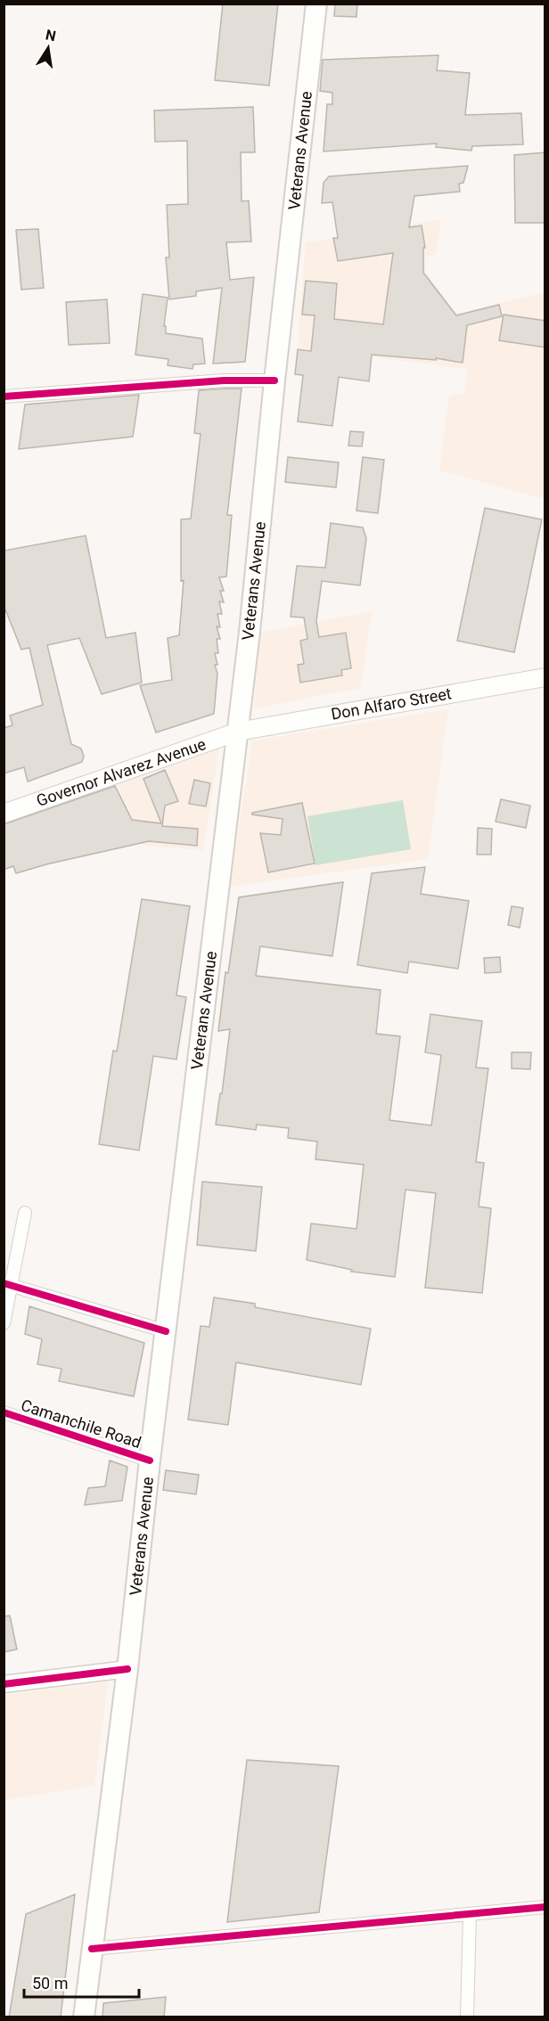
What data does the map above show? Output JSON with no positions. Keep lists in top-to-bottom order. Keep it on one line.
{"streets":{"main road":["Veterans Avenue","Don Alfaro Street","Governor Alvarez Avenue"],"street":["Camanchile Road"]},"crossings":[["Veterans Avenue","Don Alfaro Street"],["Veterans Avenue","Governor Alvarez Avenue"],["Veterans Avenue","Camanchile Road"],["Don Alfaro Street","Governor Alvarez Avenue"]],"scale_bar":"50 m","north":"top"}
